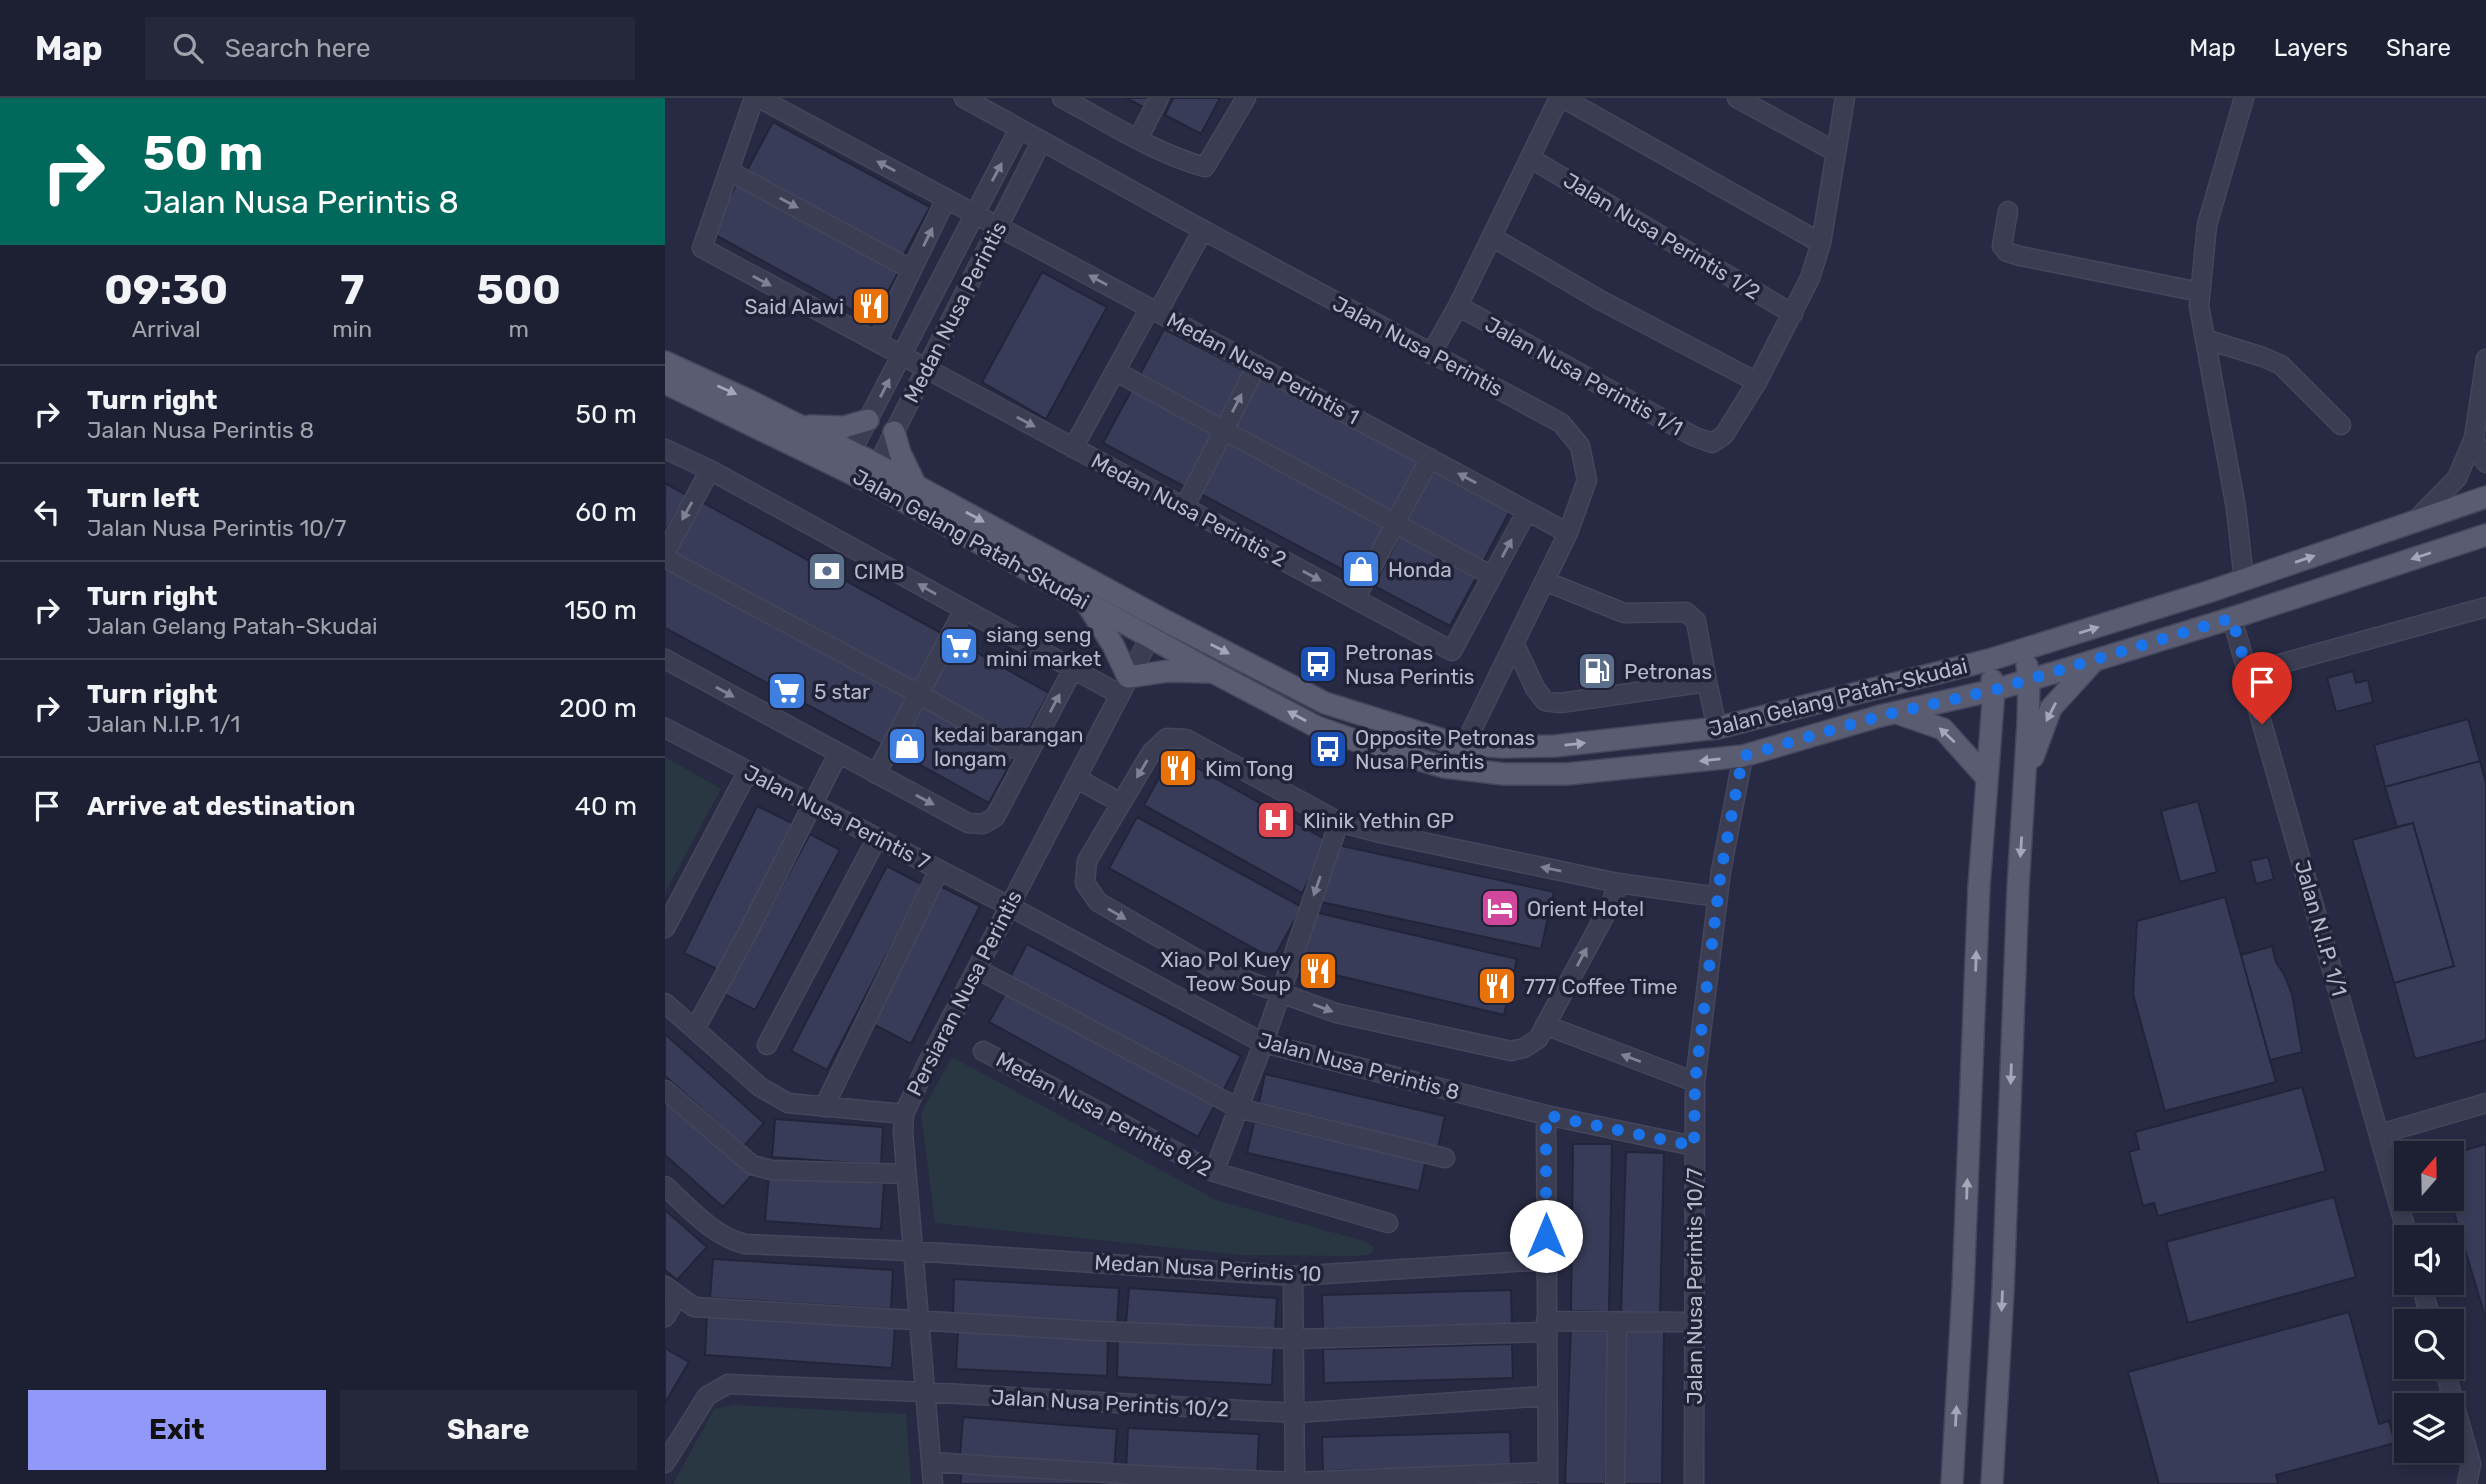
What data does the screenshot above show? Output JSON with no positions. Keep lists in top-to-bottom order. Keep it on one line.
{"streets":{"main road":["Jalan Gelang Patah-Skudai"],"street":["Jalan Nusa Perintis 1/2","Medan Nusa Perintis","Jalan Nusa Perintis","Medan Nusa Perintis 1","Jalan Nusa Perintis 1/1","Medan Nusa Perintis 2","Jalan Nusa Perintis 7","Jalan N.I.P. 1/1","Persiaran Nusa Perintis","Jalan Nusa Perintis 8","Medan Nusa Perintis 8/2","Medan Nusa Perintis 10","Jalan Nusa Perintis 10/7","Jalan Nusa Perintis 10/2"]},"crossings":[["Medan Nusa Perintis","Jalan Nusa Perintis"],["Medan Nusa Perintis","Medan Nusa Perintis 1"],["Medan Nusa Perintis","Medan Nusa Perintis 2"],["Medan Nusa Perintis","Jalan Gelang Patah-Skudai"],["Jalan Nusa Perintis","Medan Nusa Perintis 1"],["Jalan Nusa Perintis","Jalan Gelang Patah-Skudai"],["Jalan Gelang Patah-Skudai","Jalan N.I.P. 1/1"],["Jalan Gelang Patah-Skudai","Persiaran Nusa Perintis"],["Jalan Gelang Patah-Skudai","Jalan Nusa Perintis 10/7"],["Jalan Nusa Perintis 7","Persiaran Nusa Perintis"],["Jalan Nusa Perintis 7","Jalan Nusa Perintis 8"],["Persiaran Nusa Perintis","Jalan Nusa Perintis 8"],["Persiaran Nusa Perintis","Medan Nusa Perintis 10"],["Persiaran Nusa Perintis","Jalan Nusa Perintis 10/2"],["Jalan Nusa Perintis 8","Jalan Nusa Perintis 10/7"]],"places":{"restaurant":["Said Alawi","Kim Tong","Xiao Pol Kuey Teow Soup","777 Coffee Time"],"shop":["Honda","kedai barangan longam"],"bank":["CIMB"],"supermarket":["siang seng mini market","5 star"],"bus stop":["Petronas Nusa Perintis","Opposite Petronas Nusa Perintis"],"fuel station":["Petronas"],"hospital":["Klinik Yethin GP"],"hotel":["Orient Hotel"]},"north":"top","page":{"header":"Map","search":"Search here","nav":["Map","Layers","Share"],"turn":["50 m","Jalan Nusa Perintis 8"],"eta":["09:30","Arrival","7","min","500","m"],"list":[{"name":"Turn right","note":"Jalan Nusa Perintis 8","value":"50 m"},{"name":"Turn left","note":"Jalan Nusa Perintis 10/7","value":"60 m"},{"name":"Turn right","note":"Jalan Gelang Patah-Skudai","value":"150 m"},{"name":"Turn right","note":"Jalan N.I.P. 1/1","value":"200 m"},{"name":"Arrive at destination","value":"40 m"}],"buttons":["Exit","Share"]}}
